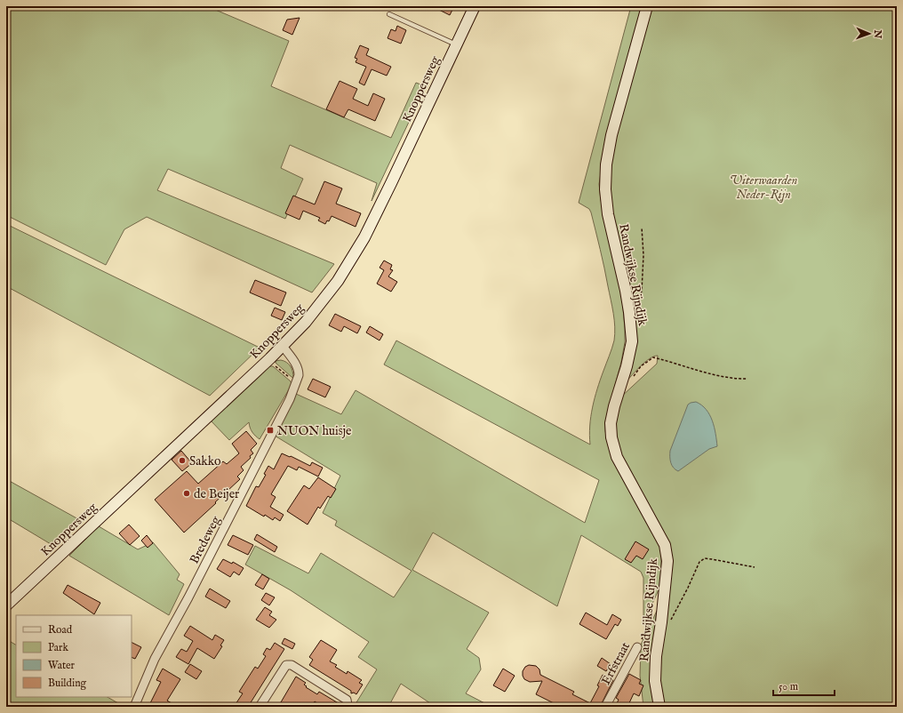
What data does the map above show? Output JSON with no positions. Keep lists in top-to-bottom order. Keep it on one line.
{"streets":{"main road":["Knoppersweg","Randwijkse Rijndijk"],"street":["Bredeweg","Erfstraat"]},"crossings":[["Knoppersweg","Bredeweg"]],"parks":["Uiterwaarden Neder-Rijn"],"places":{"transit":["NUON huisje"],"other":["Sakko","de Beijer"]},"legend":["Road","Park","Water","Building"],"scale_bar":"50 m","north":"right"}
